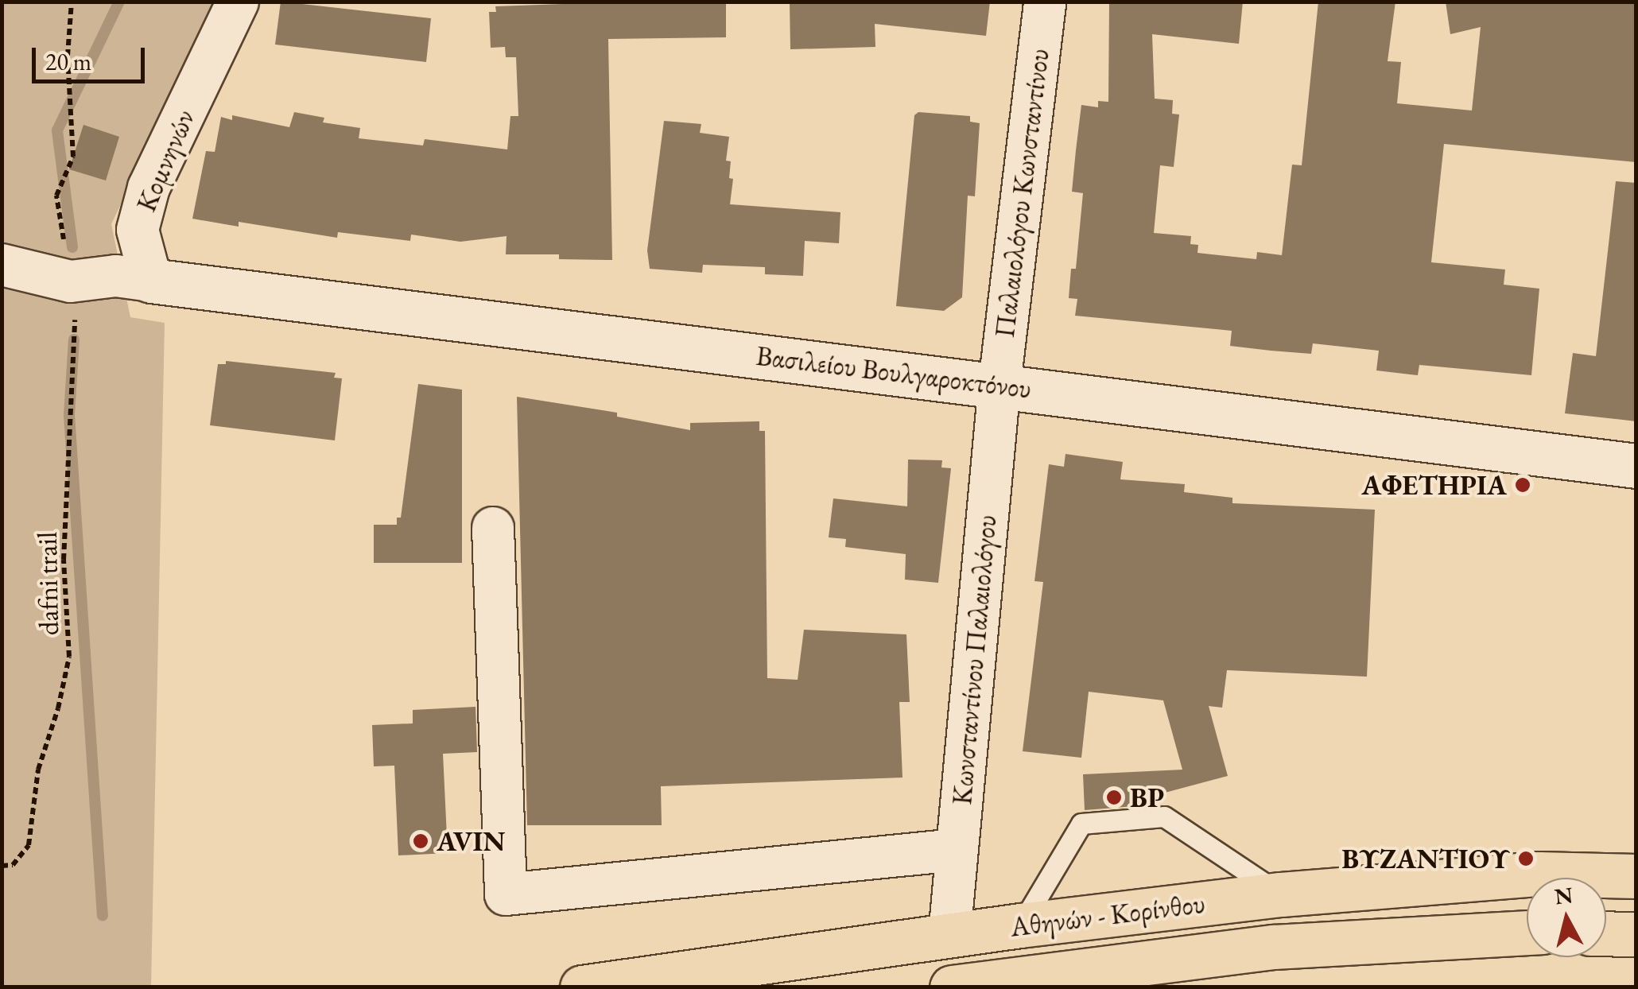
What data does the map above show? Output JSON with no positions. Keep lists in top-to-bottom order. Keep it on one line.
{"streets":{"highway":["Αθηνών - Κορίνθου"],"street":["Κομνηνών","Παλαιολόγου Κωνσταντίνου","Βασιλείου Βουλγαροκτόνου","Κωνσταντίνου Παλαιολόγου"],"path":["dafni trail"]},"crossings":[["Κομνηνών","Βασιλείου Βουλγαροκτόνου"],["Παλαιολόγου Κωνσταντίνου","Βασιλείου Βουλγαροκτόνου"],["Παλαιολόγου Κωνσταντίνου","Κωνσταντίνου Παλαιολόγου"],["Βασιλείου Βουλγαροκτόνου","Κωνσταντίνου Παλαιολόγου"],["Κωνσταντίνου Παλαιολόγου","Αθηνών - Κορίνθου"]],"places":["ΑΦΕΤΗΡΙΑ","BP","AVIN","ΒΥΖΑΝΤΙΟΥ"],"scale_bar":"20 m","north":"top"}
